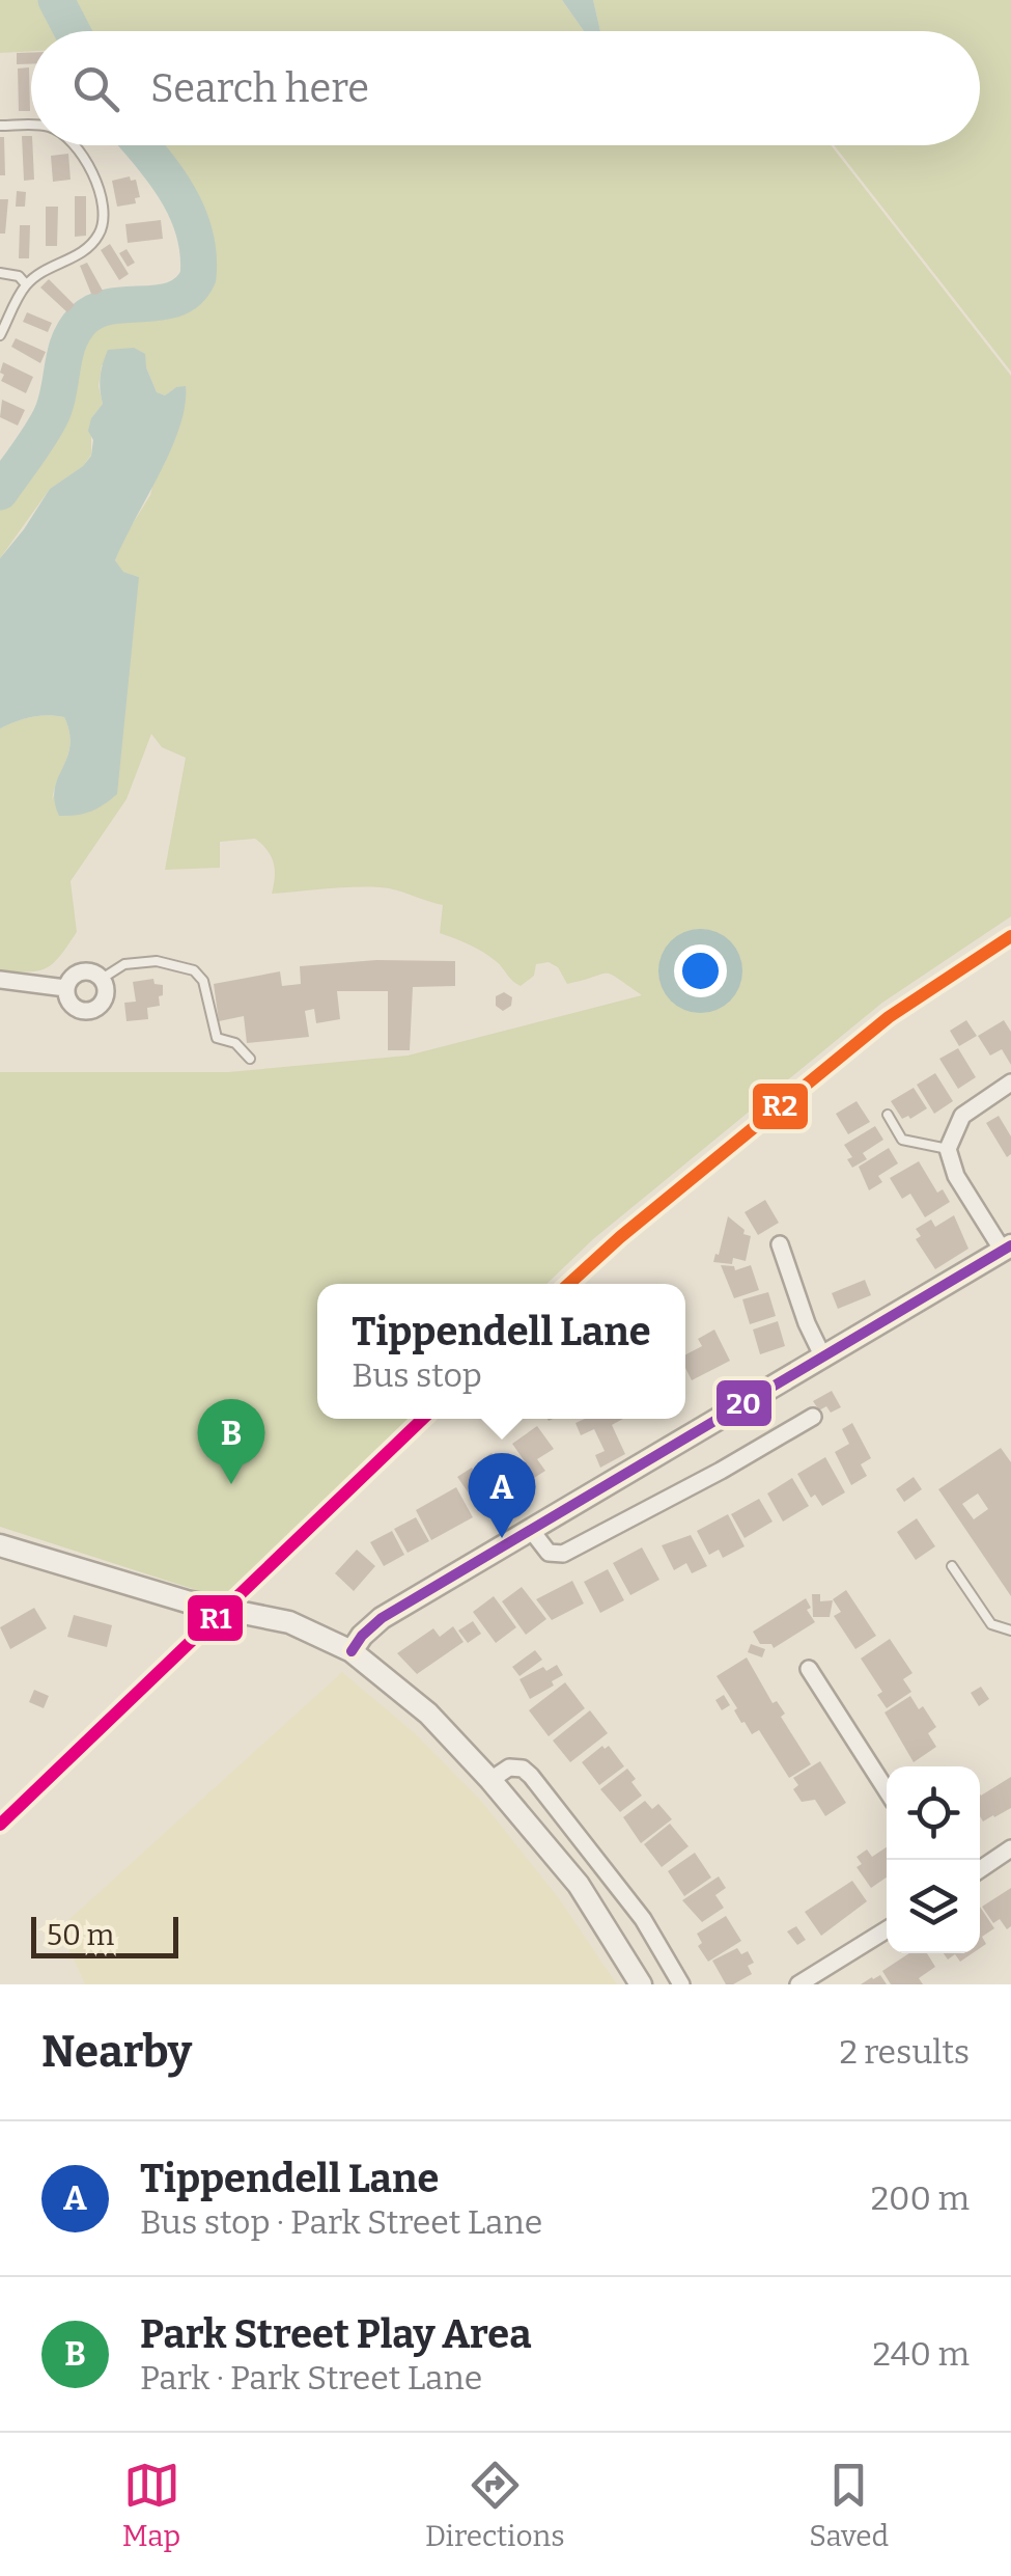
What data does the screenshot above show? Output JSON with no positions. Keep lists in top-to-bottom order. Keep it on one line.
{"lines":["transit line R2","transit line 20","transit line R1"],"scale_bar":"50 m","page":{"search":"Search here","popup":["Tippendell Lane","Bus stop"],"pins":["B","A"],"scale":"50 m","heading":["Nearby","2 results"],"list":[{"mark":"A","name":"Tippendell Lane","note":"Bus stop · Park Street Lane","value":"200 m"},{"mark":"B","name":"Park Street Play Area","note":"Park · Park Street Lane","value":"240 m"}],"nav":["Map","Directions","Saved"]}}
